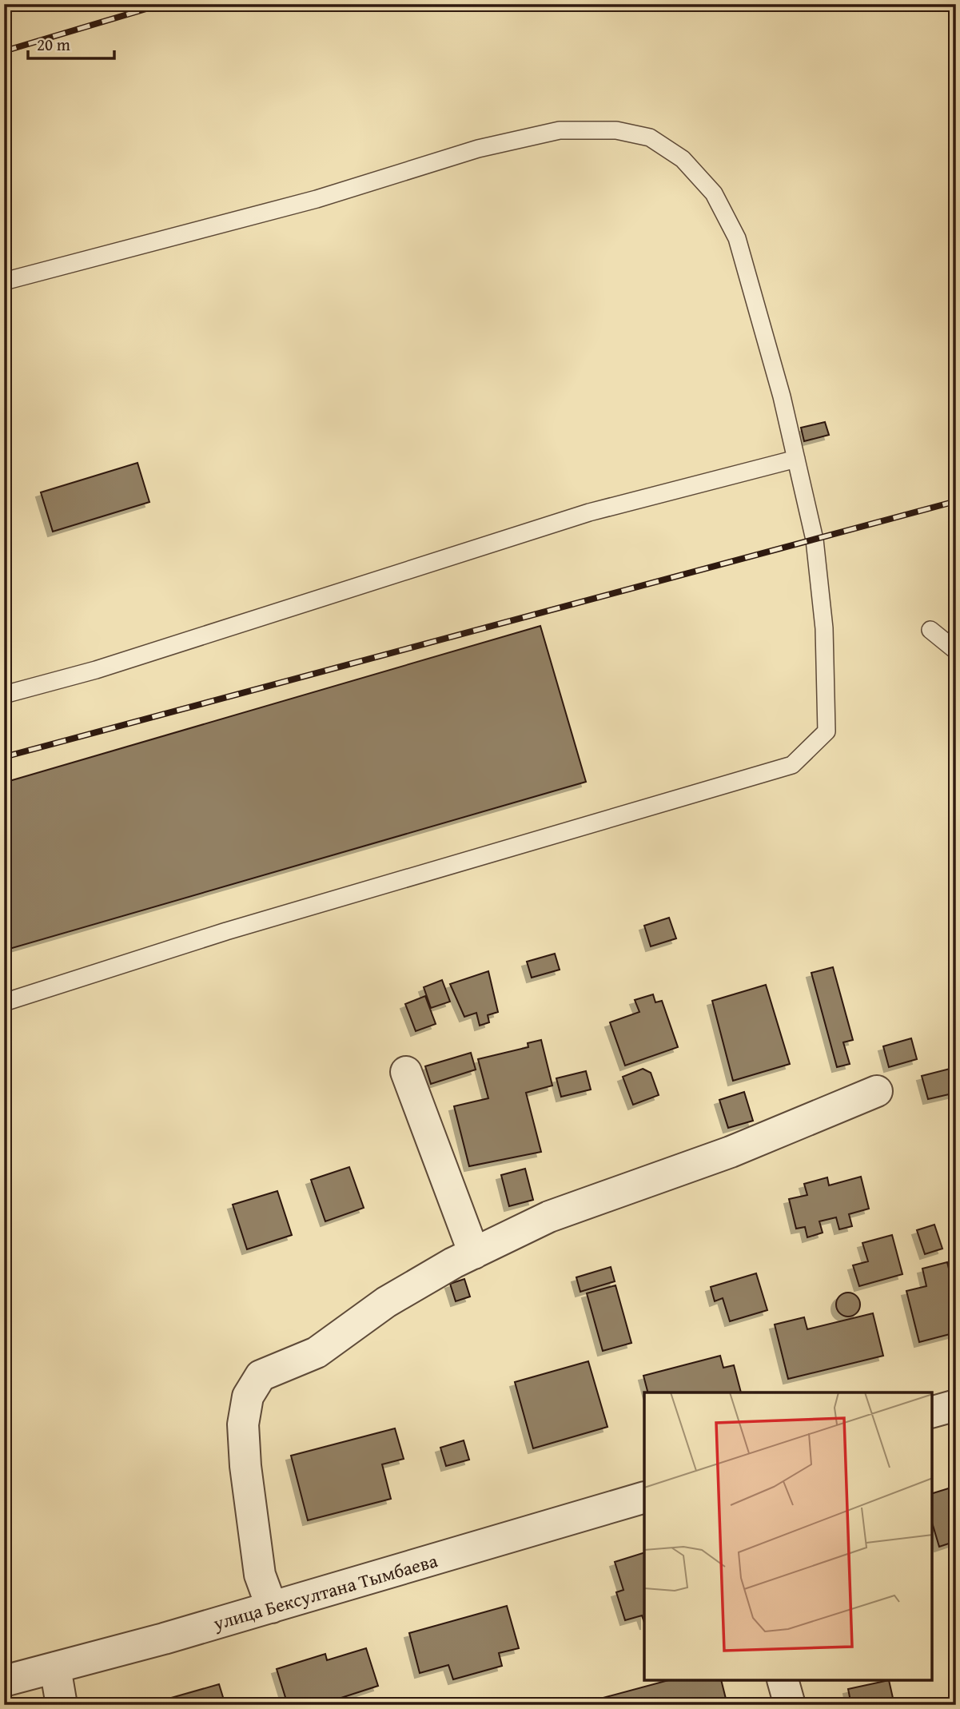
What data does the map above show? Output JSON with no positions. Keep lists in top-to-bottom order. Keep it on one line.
{"streets":{"street":["улица Бексултана Тымбаева"]},"scale_bar":"20 m"}
